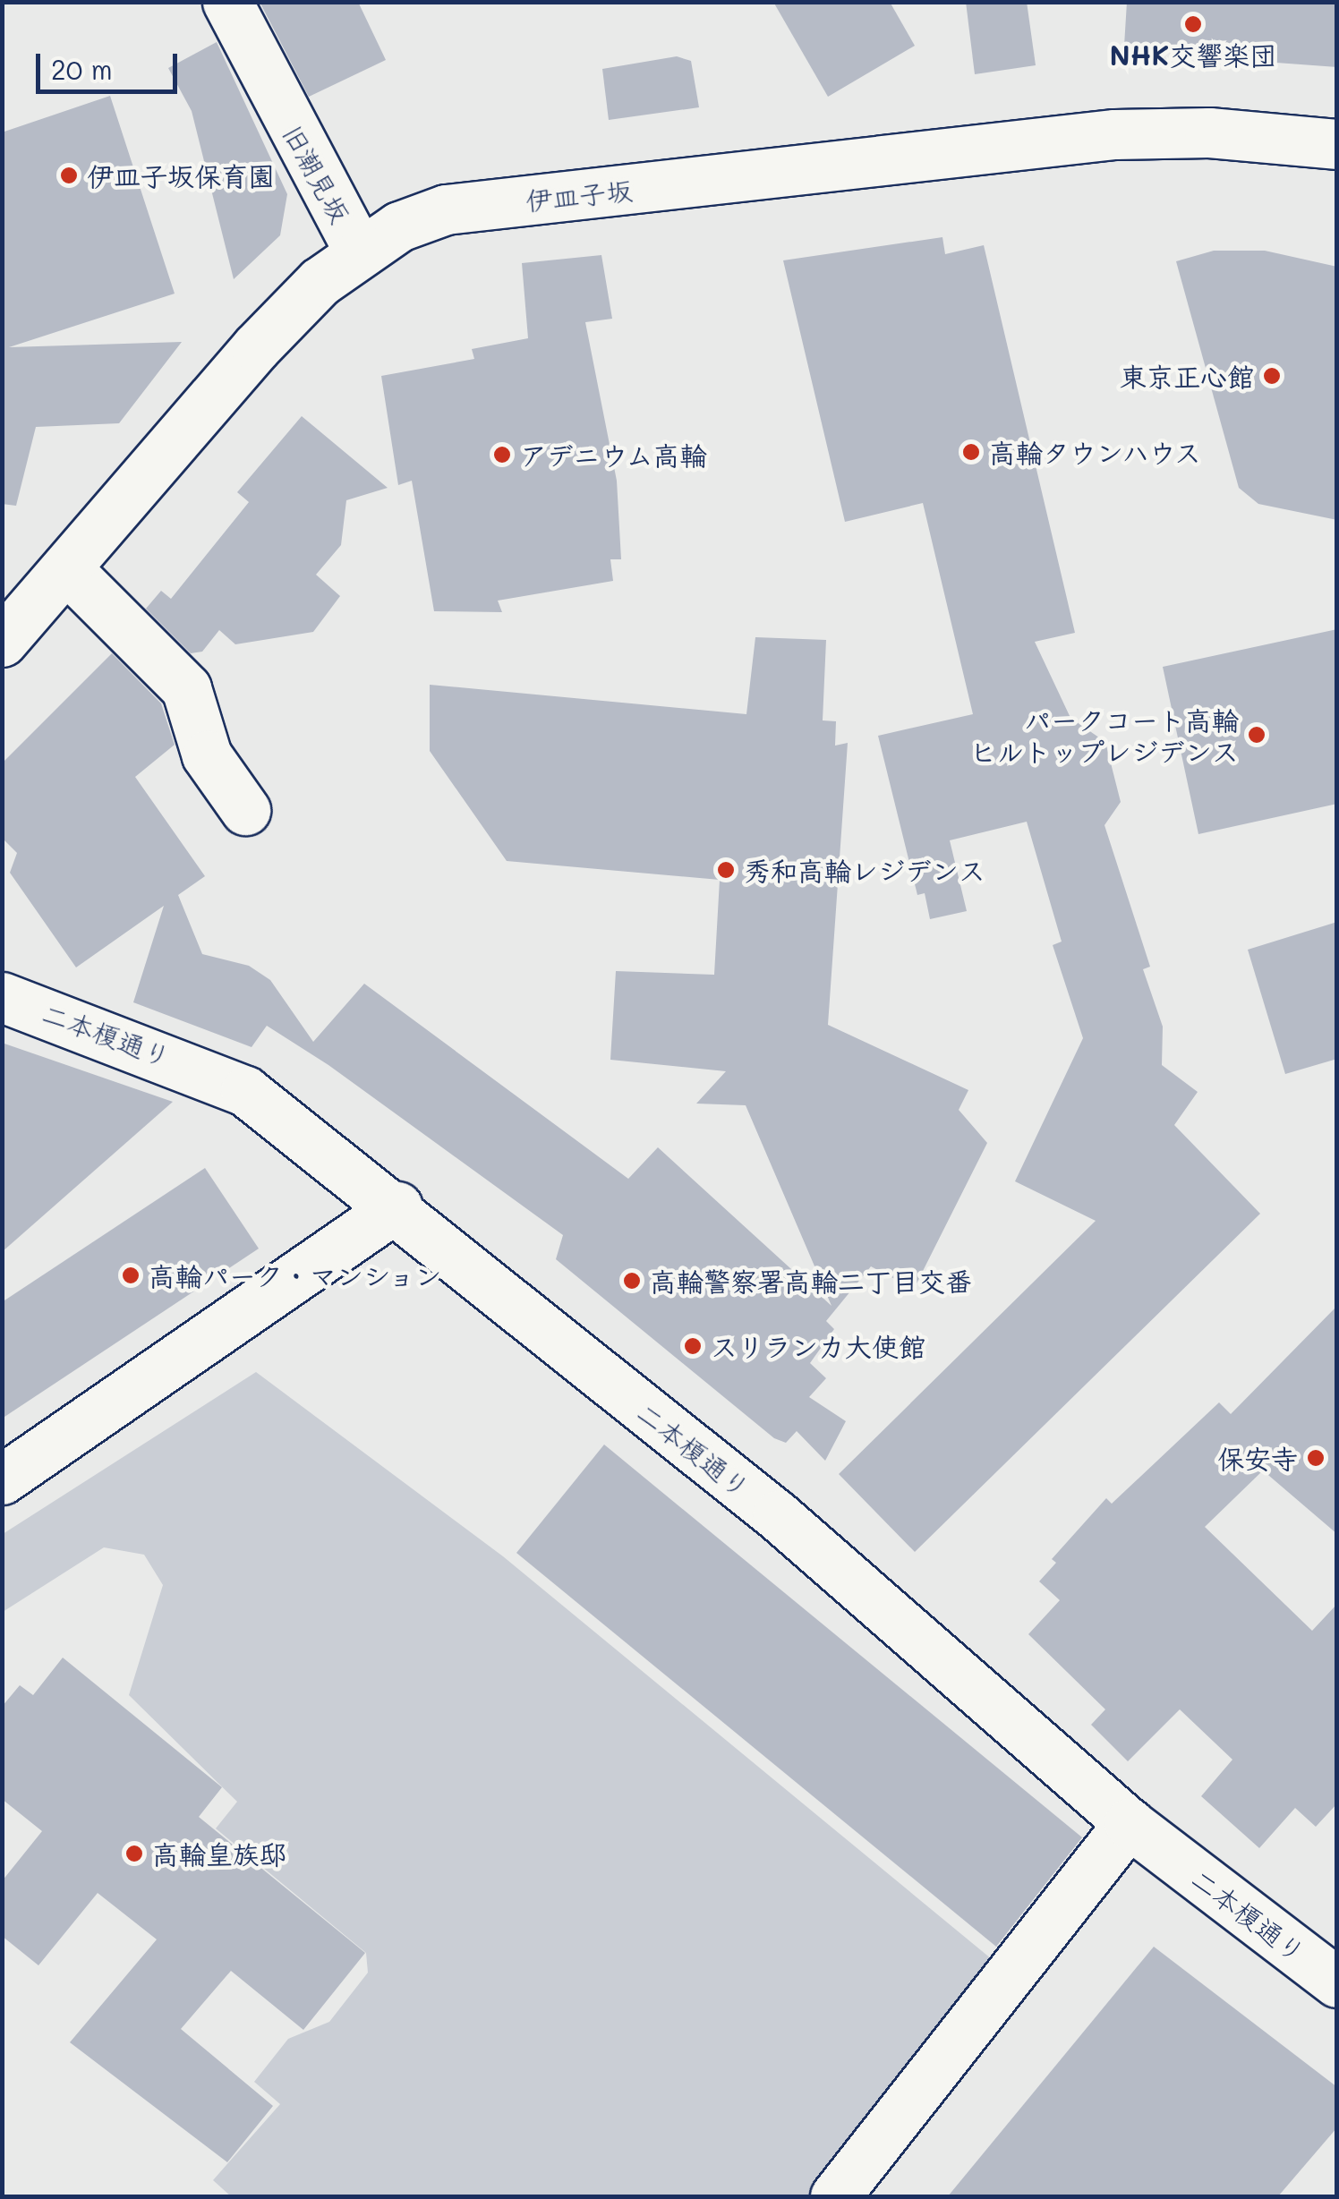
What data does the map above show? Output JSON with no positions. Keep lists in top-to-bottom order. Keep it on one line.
{"streets":{"street":["旧潮見坂","伊皿子坂","二本榎通り"]},"crossings":[["旧潮見坂","伊皿子坂"]],"places":["NHK交響楽団","伊皿子坂保育園","東京正心館","高輪タウンハウス","アデニウム高輪","パークコート高輪 ヒルトップレジデンス","秀和高輪レジデンス","高輪パーク・マンション","高輪警察署高輪二丁目交番","スリランカ大使館","保安寺","高輪皇族邸"],"scale_bar":"20 m"}
